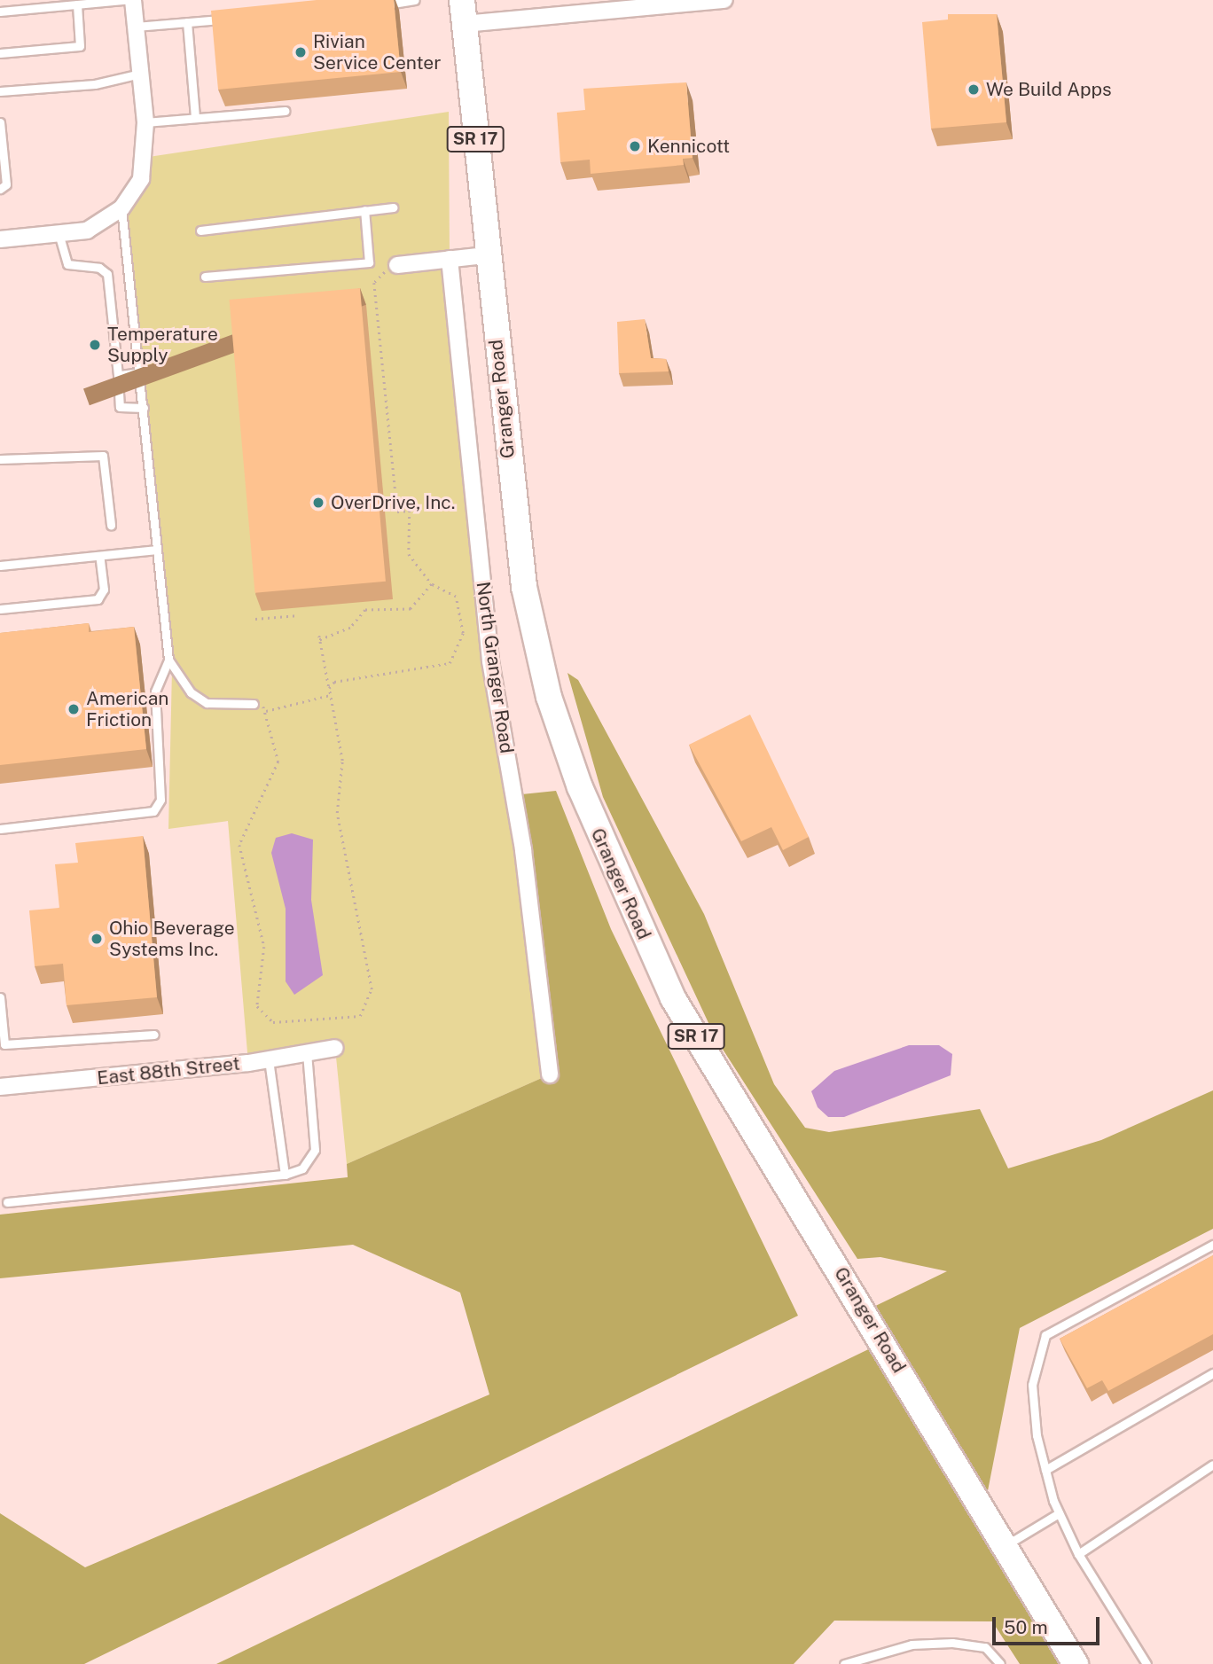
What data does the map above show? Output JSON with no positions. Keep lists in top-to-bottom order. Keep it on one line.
{"streets":{"main road":["SR 17","Granger Road"],"street":["North Granger Road","East 88th Street"]},"places":["Rivian Service Center","We Build Apps","Kennicott","Temperature Supply","OverDrive, Inc.","American Friction","Ohio Beverage Systems Inc."],"scale_bar":"50 m"}
